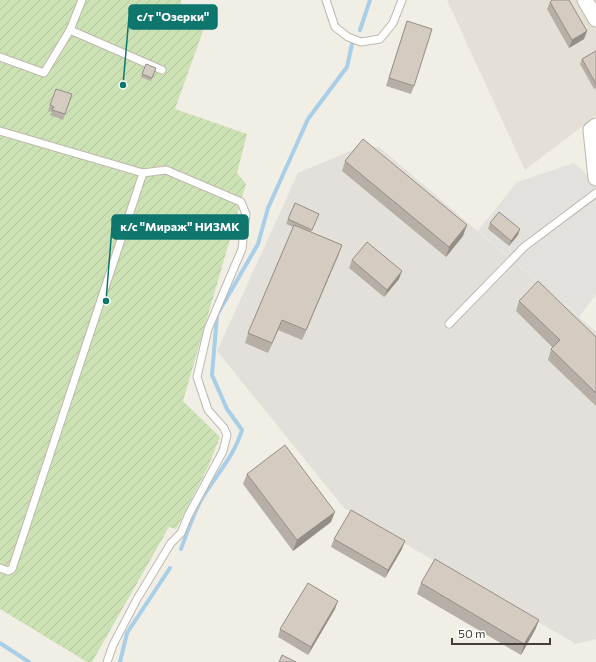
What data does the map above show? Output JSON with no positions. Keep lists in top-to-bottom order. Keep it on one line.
{"places":["с/т \"Озерки\"","к/с \"Мираж\" НИЗМК"],"scale_bar":"50 m"}
